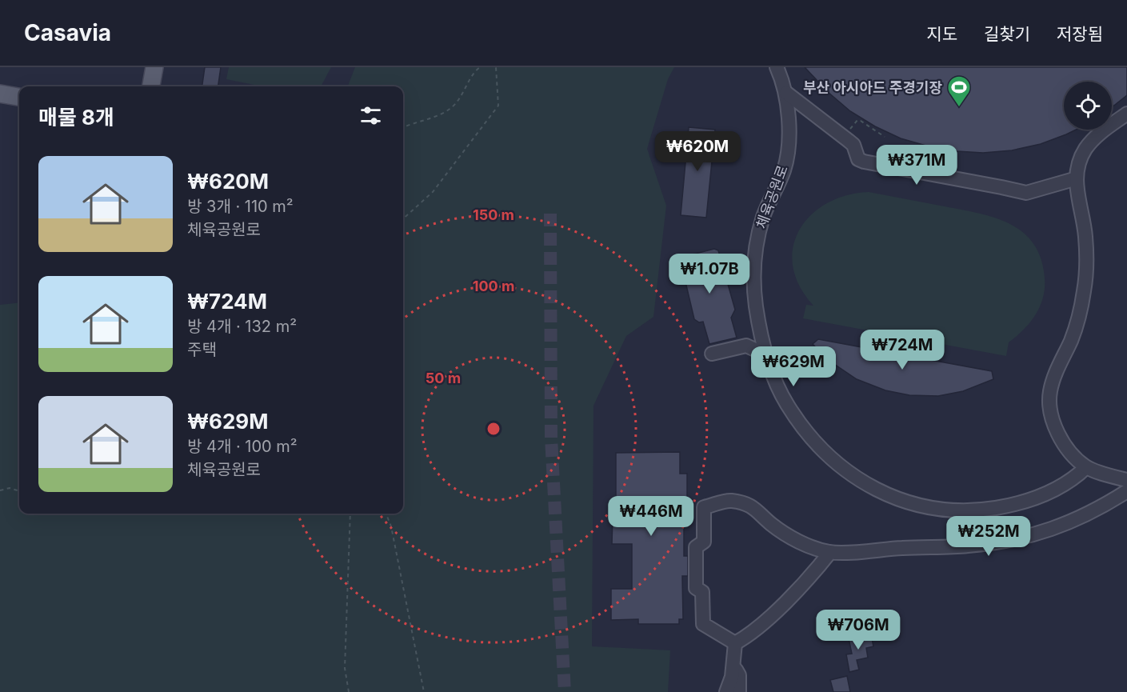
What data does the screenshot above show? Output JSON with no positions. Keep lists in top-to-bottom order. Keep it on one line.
{"streets":{"street":["체육공원로"]},"places":{"sports":["부산 아시아드 주경기장"]},"page":{"header":"Casavia","nav":["지도","길찾기","저장됨"],"heading":"매물 8개","price":["₩620M","₩371M","₩1.07B","₩724M","₩629M","₩446M","₩252M","₩706M"],"list":[{"name":"₩620M","note":"방 3개 · 110 m² · 체육공원로"},{"name":"₩724M","note":"방 4개 · 132 m² · 주택"},{"name":"₩629M","note":"방 4개 · 100 m² · 체육공원로"}]},"rings":["150 m","100 m","50 m"]}
